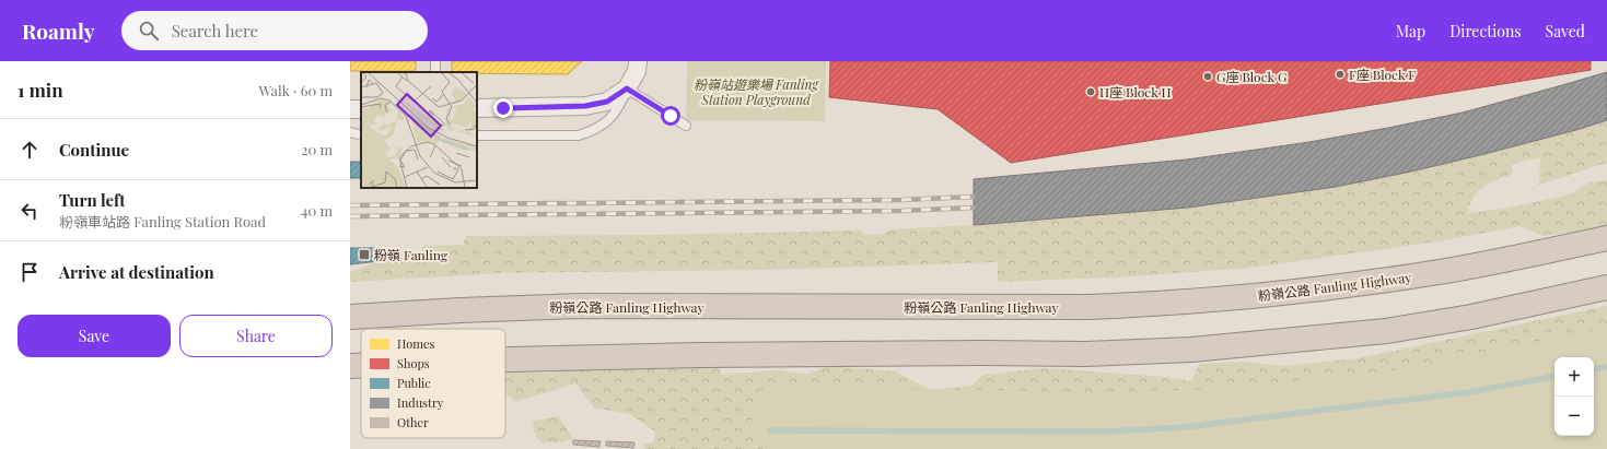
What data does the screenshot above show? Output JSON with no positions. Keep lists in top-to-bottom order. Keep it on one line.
{"streets":{"highway":["粉嶺公路 Fanling Highway"]},"parks":["粉嶺站遊樂場 Fanling Station Playground"],"places":{"other":["F座 Block F","G座 Block G","H座 Block H"],"transit":["粉嶺 Fanling"]},"legend":["Homes","Shops","Public","Industry","Other"],"page":{"header":"Roamly","search":"Search here","nav":["Map","Directions","Saved"],"heading":["1 min","Walk · 60 m"],"list":[["Continue","20 m"],["Turn left","粉嶺車站路 Fanling Station Road","40 m"],"Arrive at destination"],"buttons":["Save","Share"],"map_buttons":["+","−"]}}
